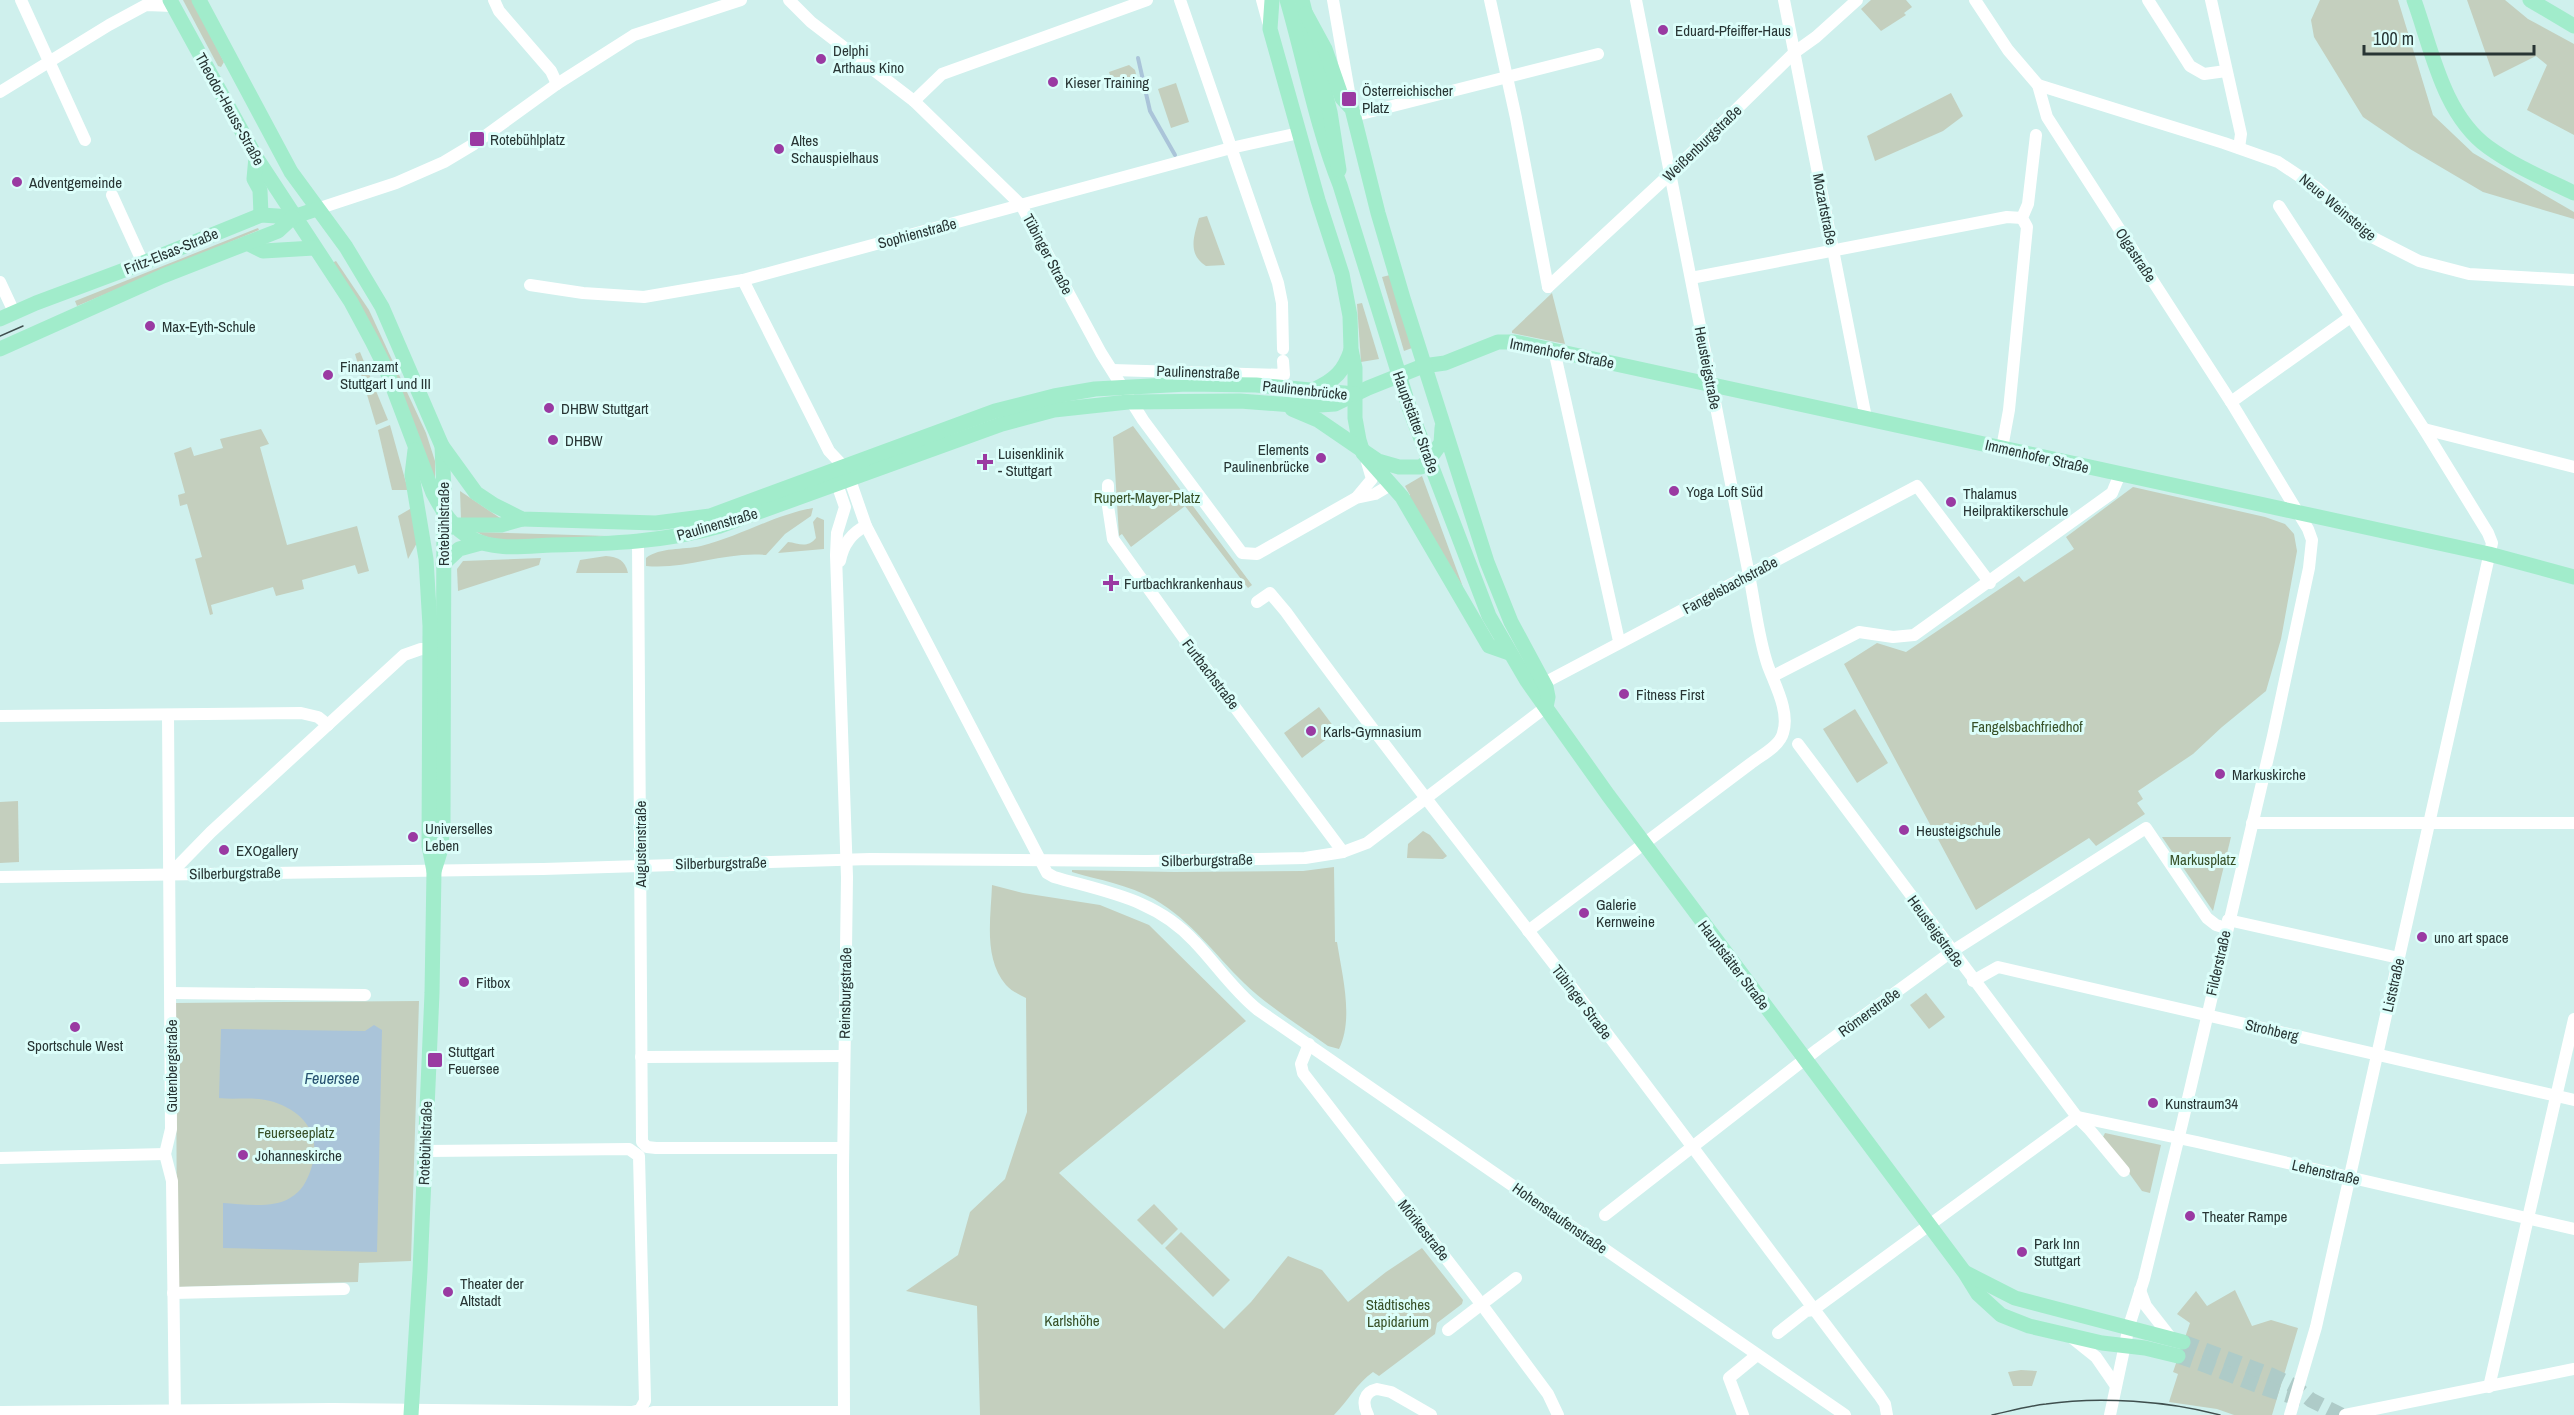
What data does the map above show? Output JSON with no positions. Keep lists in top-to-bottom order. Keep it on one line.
{"streets":{"main road":["Theodor-Heuss-Straße","Fritz-Elsas-Straße","Immenhofer Straße","Paulinenstraße","Paulinenbrücke","Hauptstätter Straße","Rotebühlstraße"],"street":["Weißenburgstraße","Neue Weinsteige","Mozartstraße","Sophienstraße","Tübinger Straße","Olgastraße","Heusteigstraße","Fangelsbachstraße","Furtbachstraße","Augustenstraße","Silberburgstraße","Filderstraße","Liststraße","Reinsburgstraße","Römerstraße","Strohberg","Gutenbergstraße","Lehenstraße","Hohenstaufenstraße","Mörikestraße"]},"crossings":[["Theodor-Heuss-Straße","Fritz-Elsas-Straße"],["Theodor-Heuss-Straße","Rotebühlstraße"],["Weißenburgstraße","Mozartstraße"],["Weißenburgstraße","Heusteigstraße"],["Neue Weinsteige","Olgastraße"],["Mozartstraße","Immenhofer Straße"],["Sophienstraße","Tübinger Straße"],["Sophienstraße","Paulinenstraße"],["Fritz-Elsas-Straße","Rotebühlstraße"],["Tübinger Straße","Paulinenstraße"],["Tübinger Straße","Silberburgstraße"],["Tübinger Straße","Römerstraße"],["Olgastraße","Immenhofer Straße"],["Olgastraße","Filderstraße"],["Immenhofer Straße","Heusteigstraße"],["Immenhofer Straße","Filderstraße"],["Immenhofer Straße","Liststraße"],["Heusteigstraße","Hauptstätter Straße"],["Heusteigstraße","Fangelsbachstraße"],["Heusteigstraße","Römerstraße"],["Heusteigstraße","Strohberg"],["Heusteigstraße","Lehenstraße"],["Paulinenstraße","Paulinenbrücke"],["Paulinenstraße","Rotebühlstraße"],["Paulinenstraße","Augustenstraße"],["Hauptstätter Straße","Filderstraße"],["Hauptstätter Straße","Römerstraße"],["Rotebühlstraße","Silberburgstraße"],["Furtbachstraße","Silberburgstraße"],["Augustenstraße","Silberburgstraße"],["Silberburgstraße","Reinsburgstraße"],["Silberburgstraße","Gutenbergstraße"],["Silberburgstraße","Hohenstaufenstraße"],["Filderstraße","Römerstraße"],["Filderstraße","Strohberg"],["Filderstraße","Lehenstraße"],["Liststraße","Strohberg"],["Liststraße","Lehenstraße"],["Hohenstaufenstraße","Mörikestraße"]],"water":["Feuersee"],"parks":["Rupert-Mayer-Platz","Fangelsbachfriedhof","Markusplatz","Feuerseeplatz","Städtisches Lapidarium","Karlshöhe"],"places":{"other":["Eduard-Pfeiffer-Haus","Delphi Arthaus Kino","Kieser Training","Altes Schauspielhaus","Adventgemeinde","Max-Eyth-Schule","Finanzamt Stuttgart I und III","DHBW Stuttgart","DHBW","Elements Paulinenbrücke","Yoga Loft Süd","Thalamus Heilpraktikerschule","Fitness First","Karls-Gymnasium","Markuskirche","Heusteigschule","Universelles Leben","EXOgallery","Galerie Kernweine","uno art space","Fitbox","Sportschule West","Kunstraum34","Johanneskirche","Theater Rampe","Park Inn Stuttgart","Theater der Altstadt"],"transit":["Österreichischer Platz","Rotebühlplatz","Stuttgart Feuersee"],"health":["Luisenklinik - Stuttgart","Furtbachkrankenhaus"]},"scale_bar":"100 m"}
